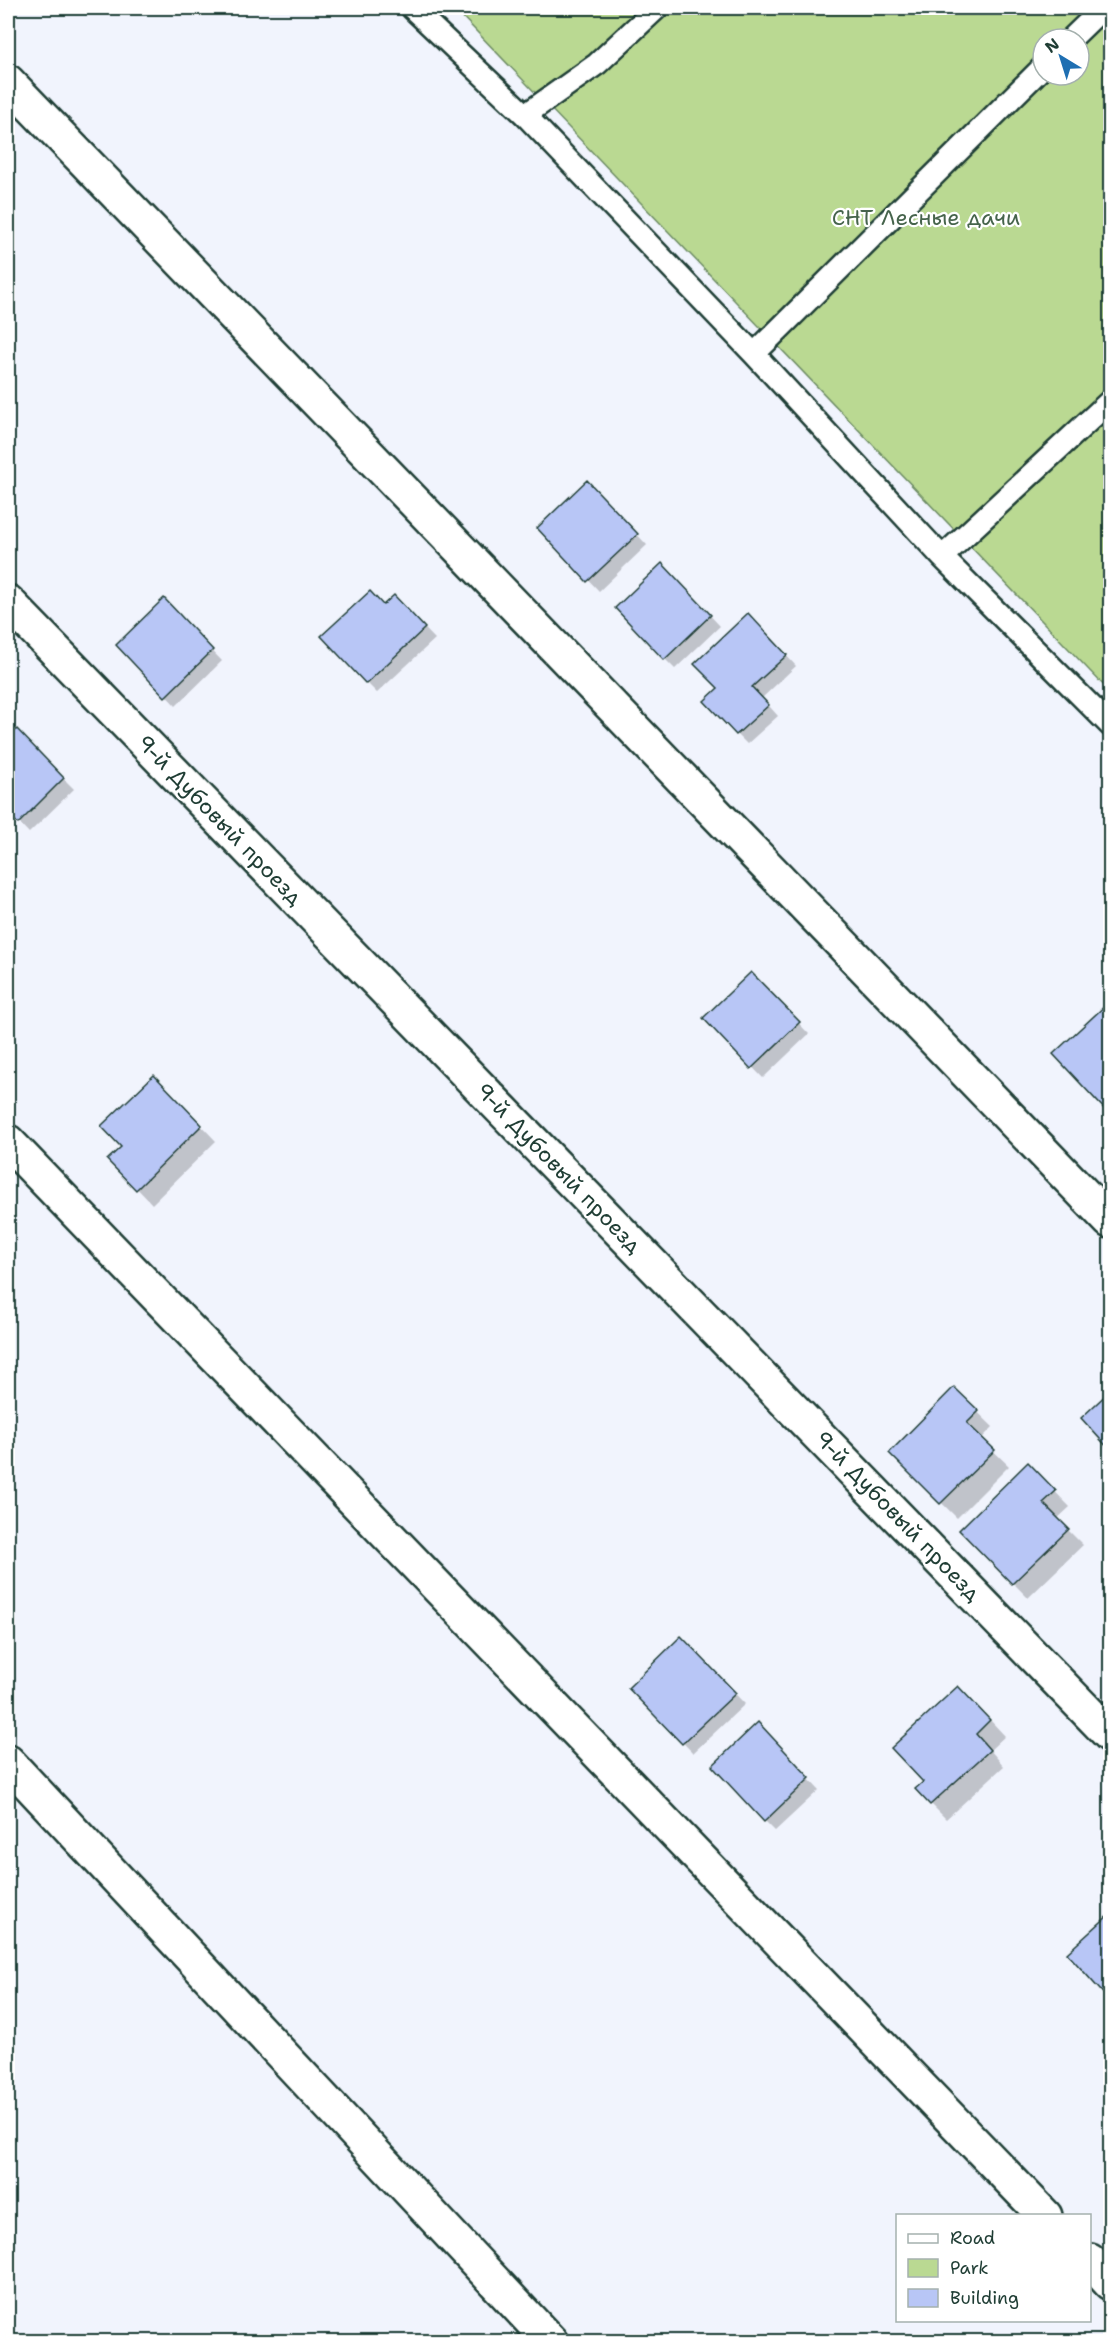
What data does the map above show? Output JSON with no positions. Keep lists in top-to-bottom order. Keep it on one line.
{"streets":{"street":["9-й Дубовый проезд"]},"parks":["СНТ Лесные дачи"],"legend":["Road","Park","Building"],"north":"top left"}
